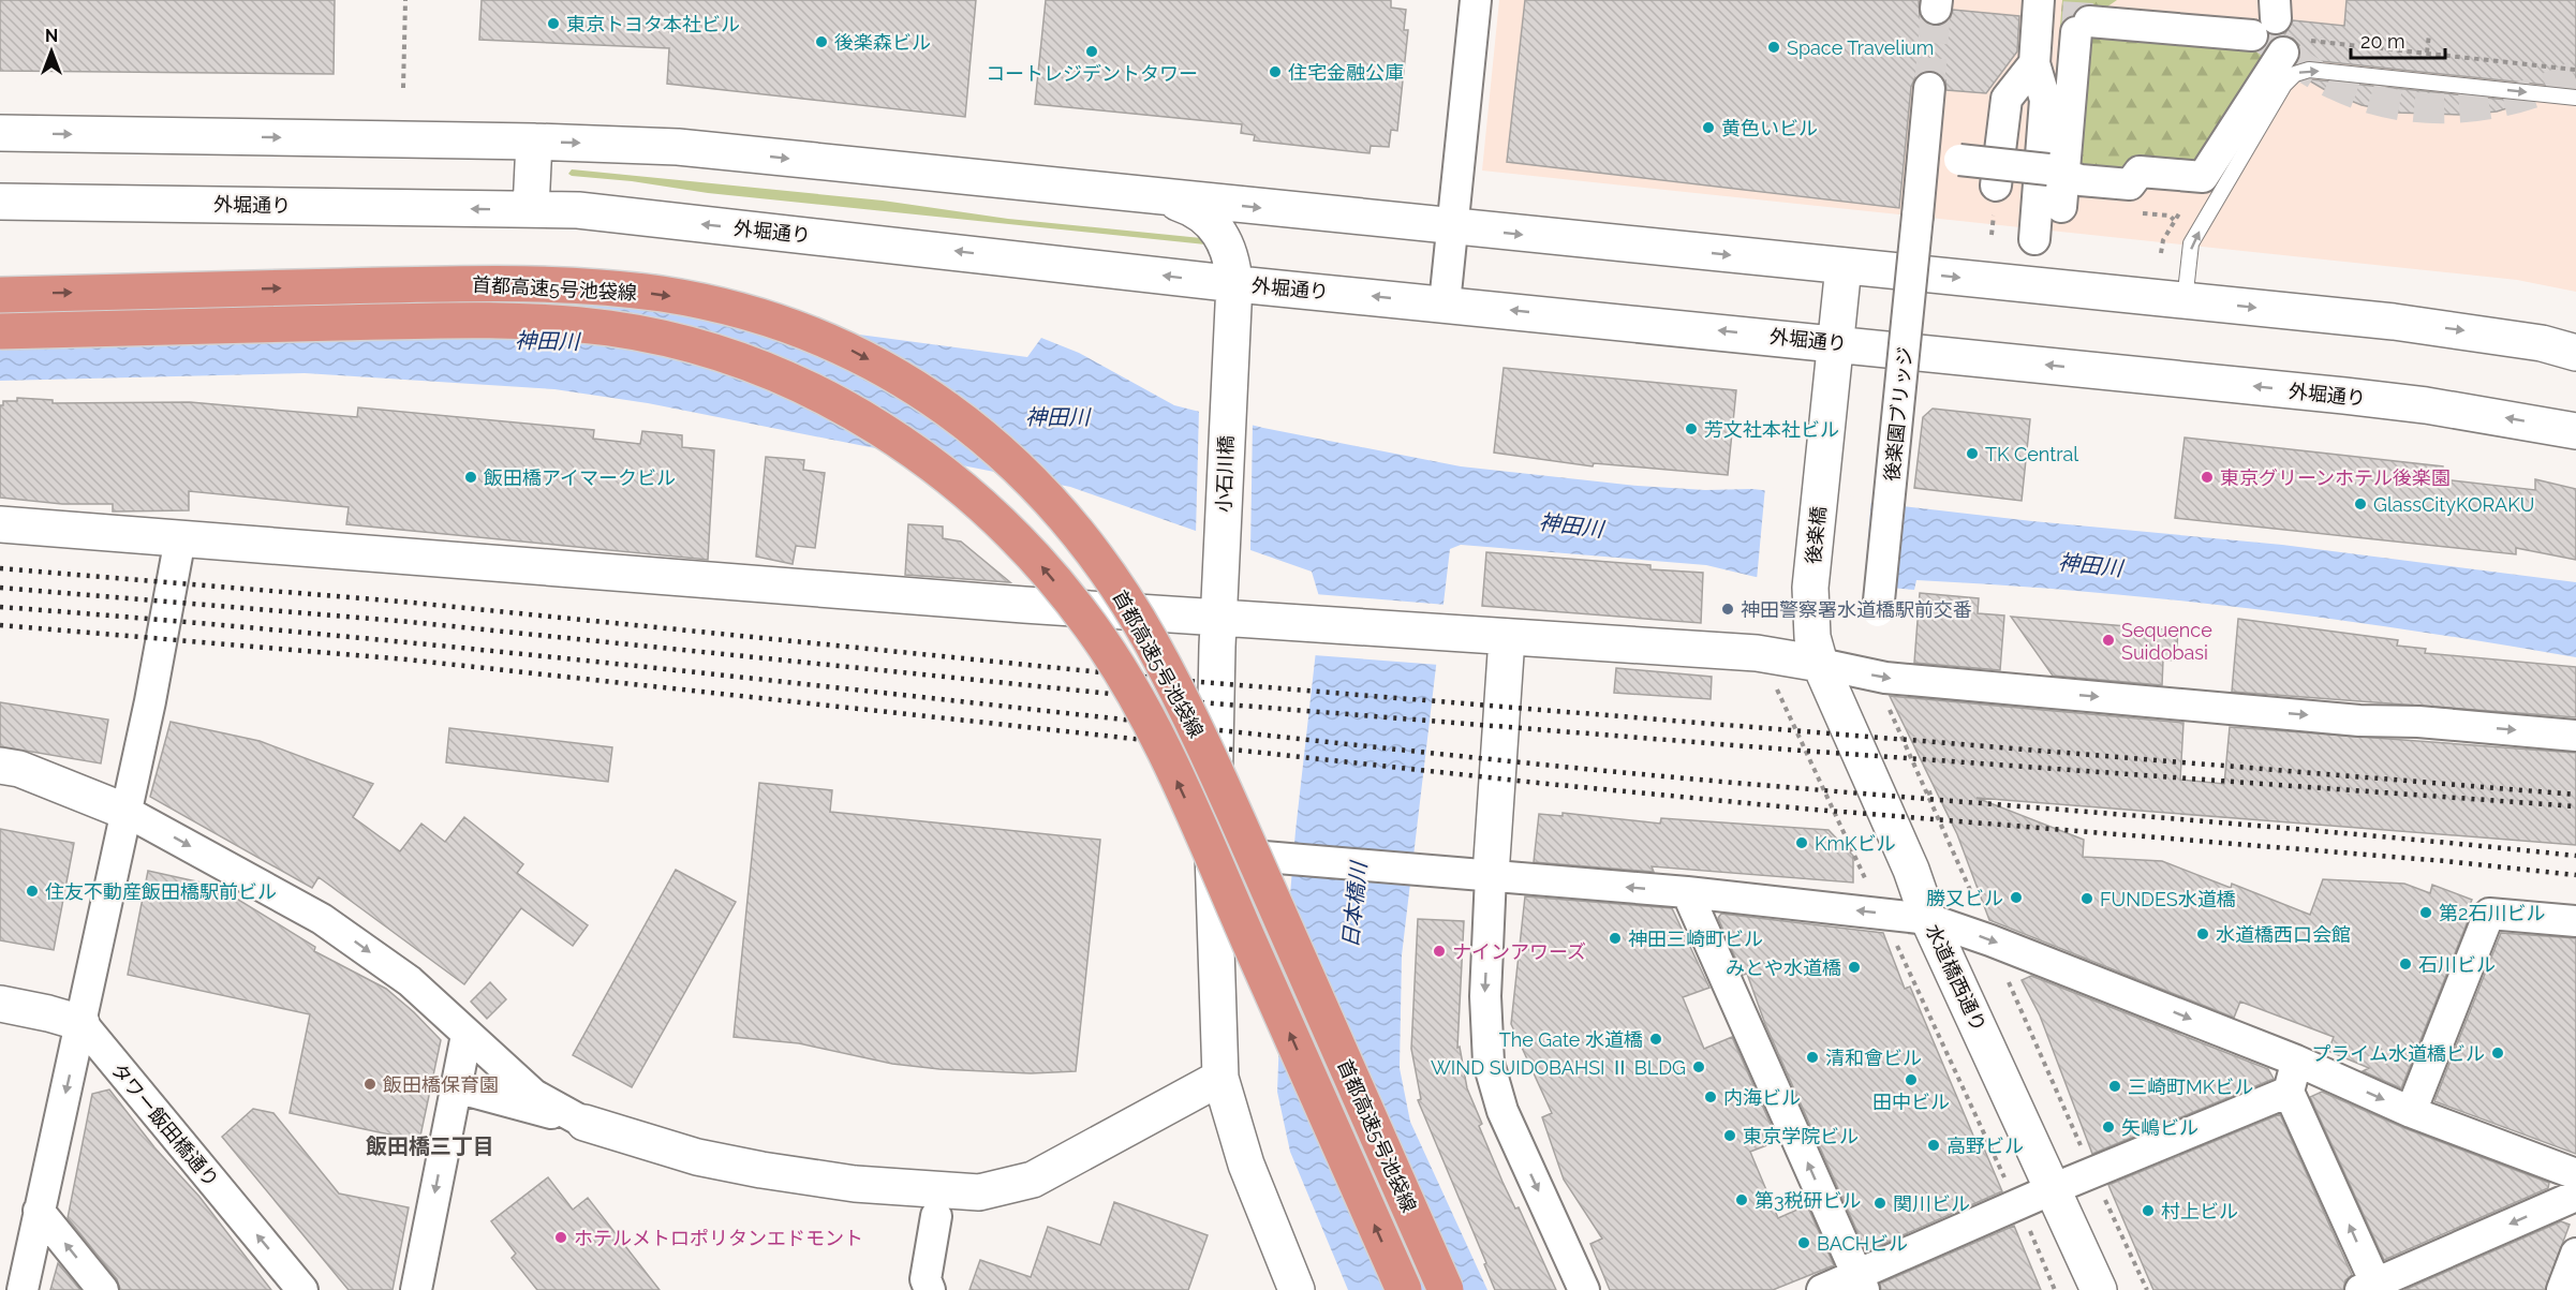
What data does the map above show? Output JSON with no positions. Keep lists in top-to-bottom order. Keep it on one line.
{"streets":{"highway":["首都高速5号池袋線"],"main road":["外堀通り","小石川橋","後楽橋","水道橋西通り"],"street":["後楽園ブリッジ","タワー飯田橋通り"]},"crossings":[["外堀通り","小石川橋"],["外堀通り","後楽橋"],["後楽橋","水道橋西通り"]],"districts":["飯田橋三丁目"],"water":["神田川","日本橋川"],"places":["東京トヨタ本社ビル","後楽森ビル","Space Travelium","コートレジデントタワー","住宅金融公庫","黄色いビル","芳文社本社ビル","TK Central","飯田橋アイマークビル","東京グリーンホテル後楽園","GlassCityKORAKU","神田警察署水道橋駅前交番","Sequence Suidobasi","KmKビル","住友不動産飯田橋駅前ビル","勝又ビル","FUNDES水道橋","第2石川ビル","水道橋西口会館","神田三崎町ビル","ナインアワーズ","石川ビル","みとや水道橋","The Gate 水道橋","プライム水道橋ビル","清和會ビル","WIND SUIDOBAHSI Ⅱ BLDG","田中ビル","飯田橋保育園","三崎町MKビル","内海ビル","矢嶋ビル","東京学院ビル","高野ビル","第3税研ビル","関川ビル","村上ビル","ホテルメトロポリタンエドモント","BACHビル"],"scale_bar":"20 m","north":"top"}
